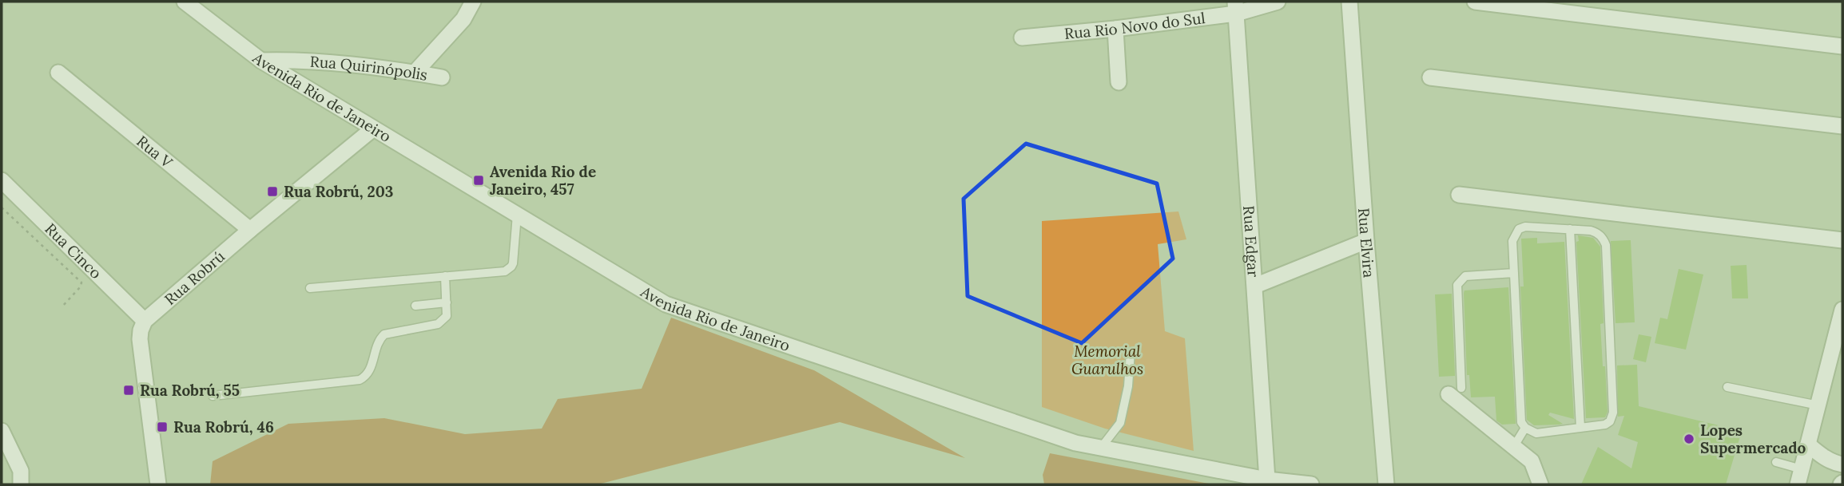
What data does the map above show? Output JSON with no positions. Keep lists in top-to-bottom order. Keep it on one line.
{"streets":{"street":["Rua Rio Novo do Sul","Rua Quirinópolis","Avenida Rio de Janeiro","Rua V","Rua Edgar","Rua Elvira","Rua Cinco","Rua Robrú"]},"crossings":[["Rua Rio Novo do Sul","Rua Edgar"],["Rua Quirinópolis","Avenida Rio de Janeiro"],["Avenida Rio de Janeiro","Rua Edgar"],["Avenida Rio de Janeiro","Rua Robrú"],["Rua V","Rua Robrú"],["Rua Cinco","Rua Robrú"]],"parks":["Memorial Guarulhos"],"places":{"transit":["Avenida Rio de Janeiro, 457","Rua Robrú, 203","Rua Robrú, 55","Rua Robrú, 46"],"other":["Lopes Supermercado"]}}
